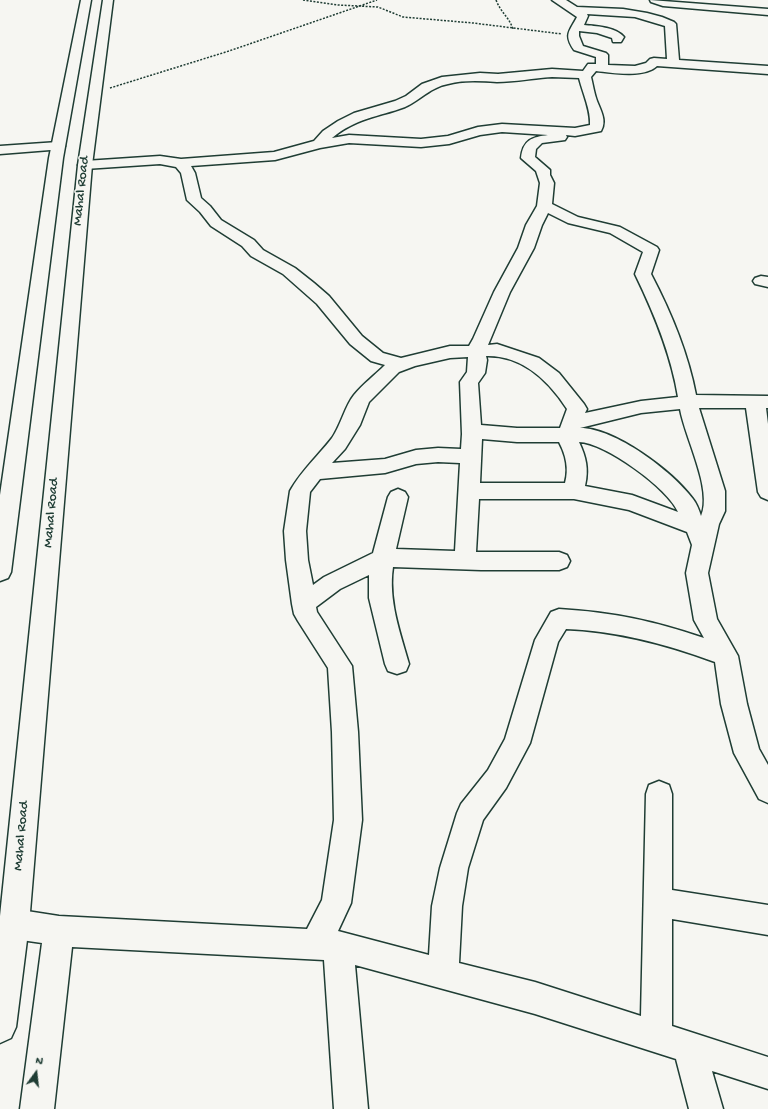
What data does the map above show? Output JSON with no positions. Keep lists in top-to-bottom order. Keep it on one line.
{"streets":{"street":["Mahal Road"]},"north":"top"}
